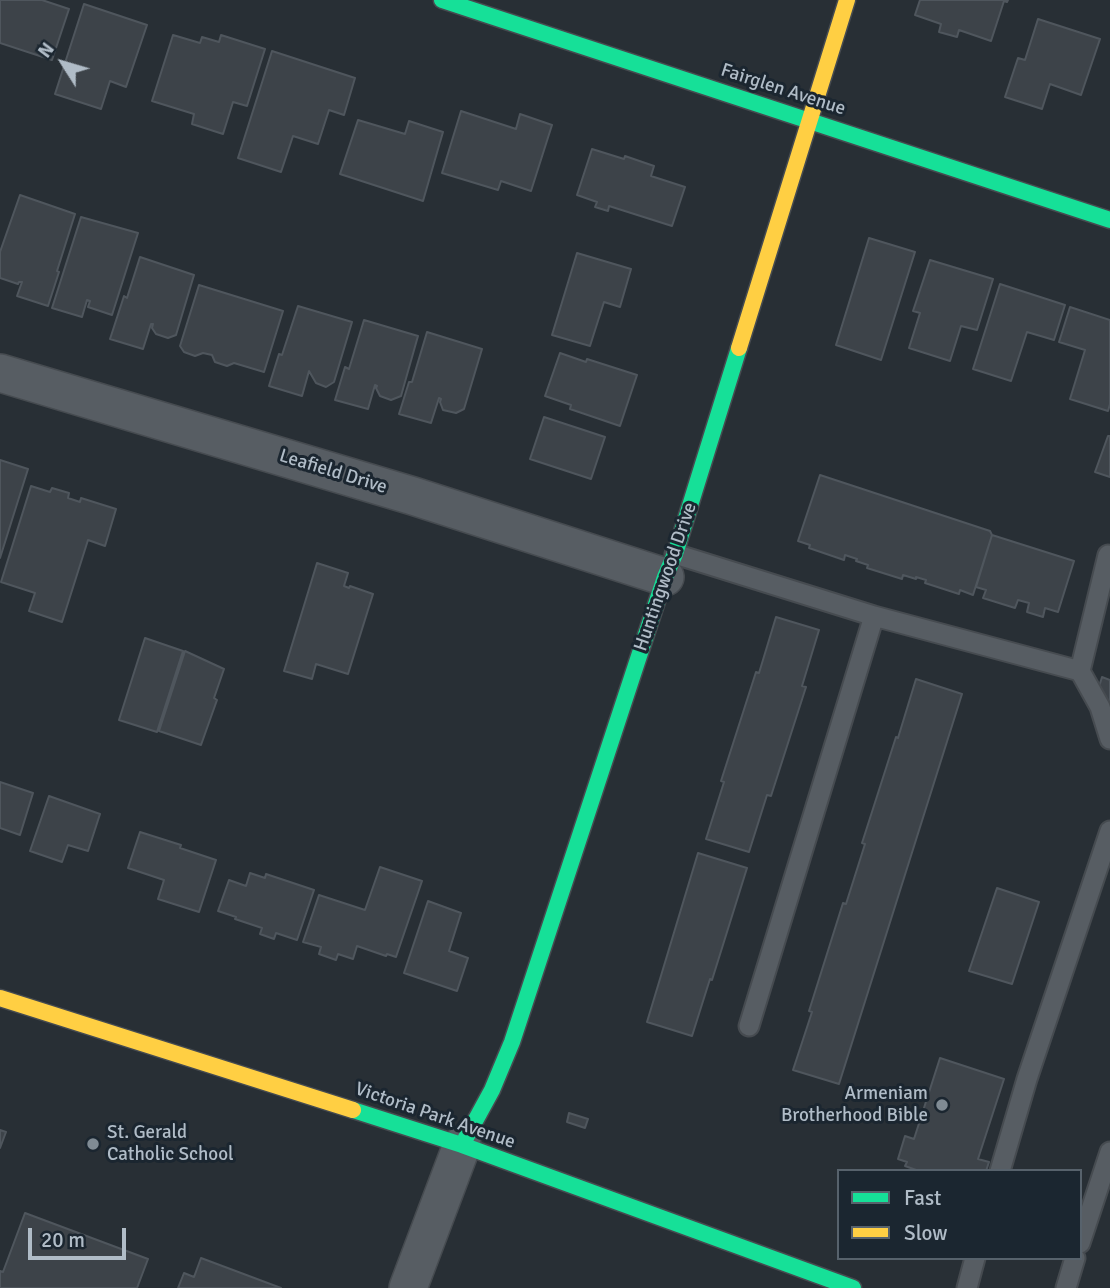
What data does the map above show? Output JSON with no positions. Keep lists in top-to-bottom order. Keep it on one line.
{"streets":{"street":["Fairglen Avenue","Leafield Drive","Huntingwood Drive","Victoria Park Avenue"]},"crossings":[["Fairglen Avenue","Huntingwood Drive"],["Leafield Drive","Huntingwood Drive"],["Huntingwood Drive","Victoria Park Avenue"]],"places":["Armeniam Brotherhood Bible","St. Gerald Catholic School"],"legend":["Fast","Slow"],"scale_bar":"20 m","north":"top left"}
